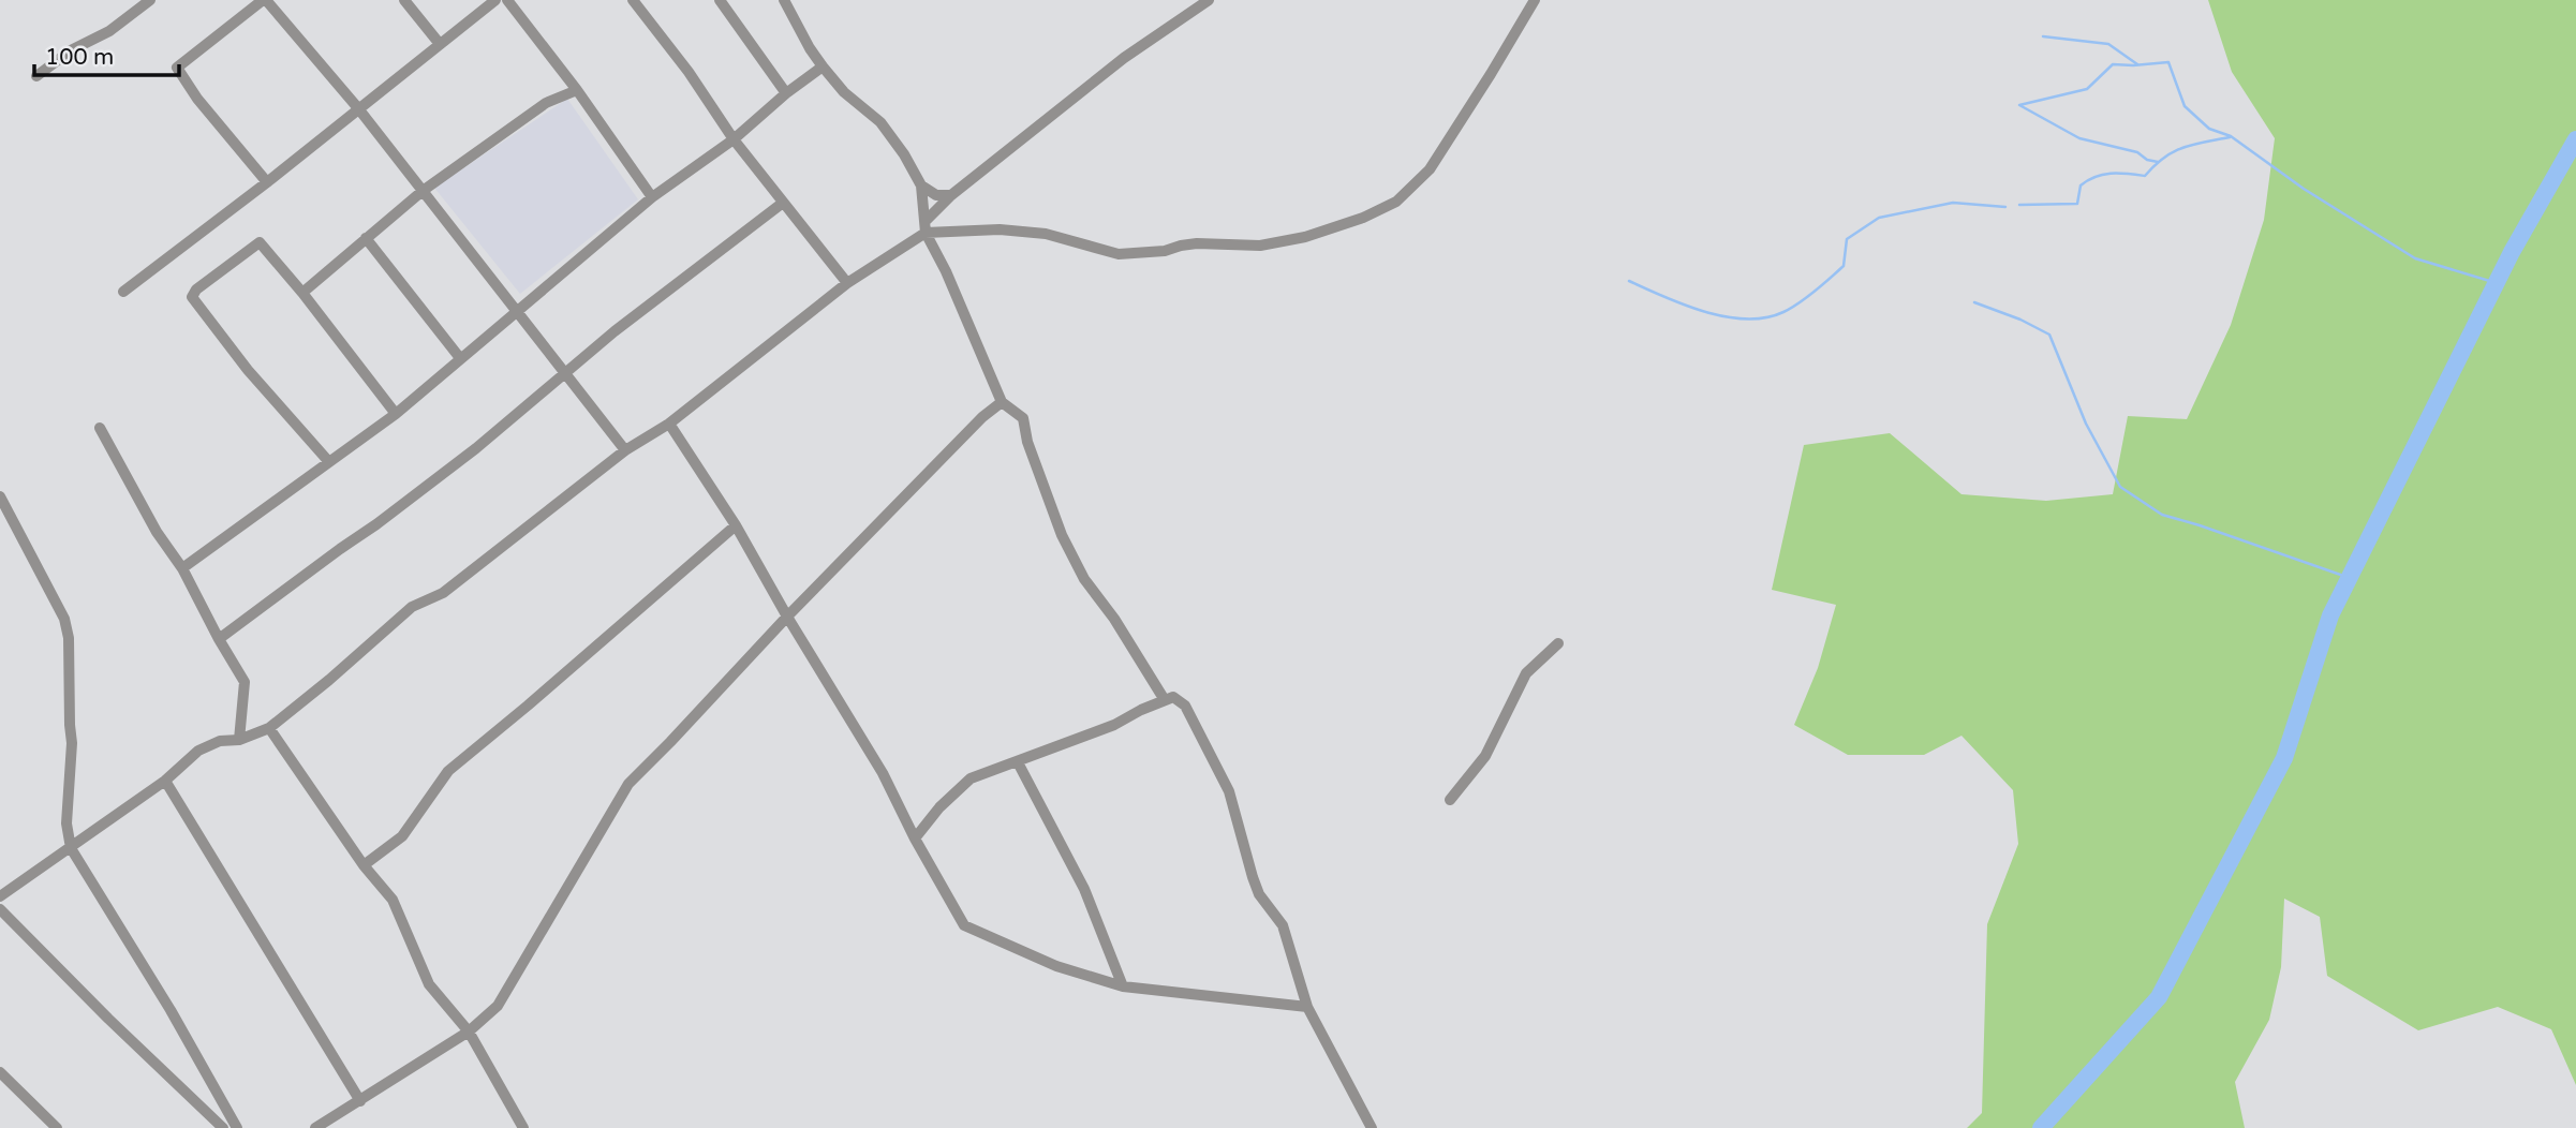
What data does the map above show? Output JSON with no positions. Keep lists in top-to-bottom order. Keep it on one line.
{"scale_bar":"100 m"}
